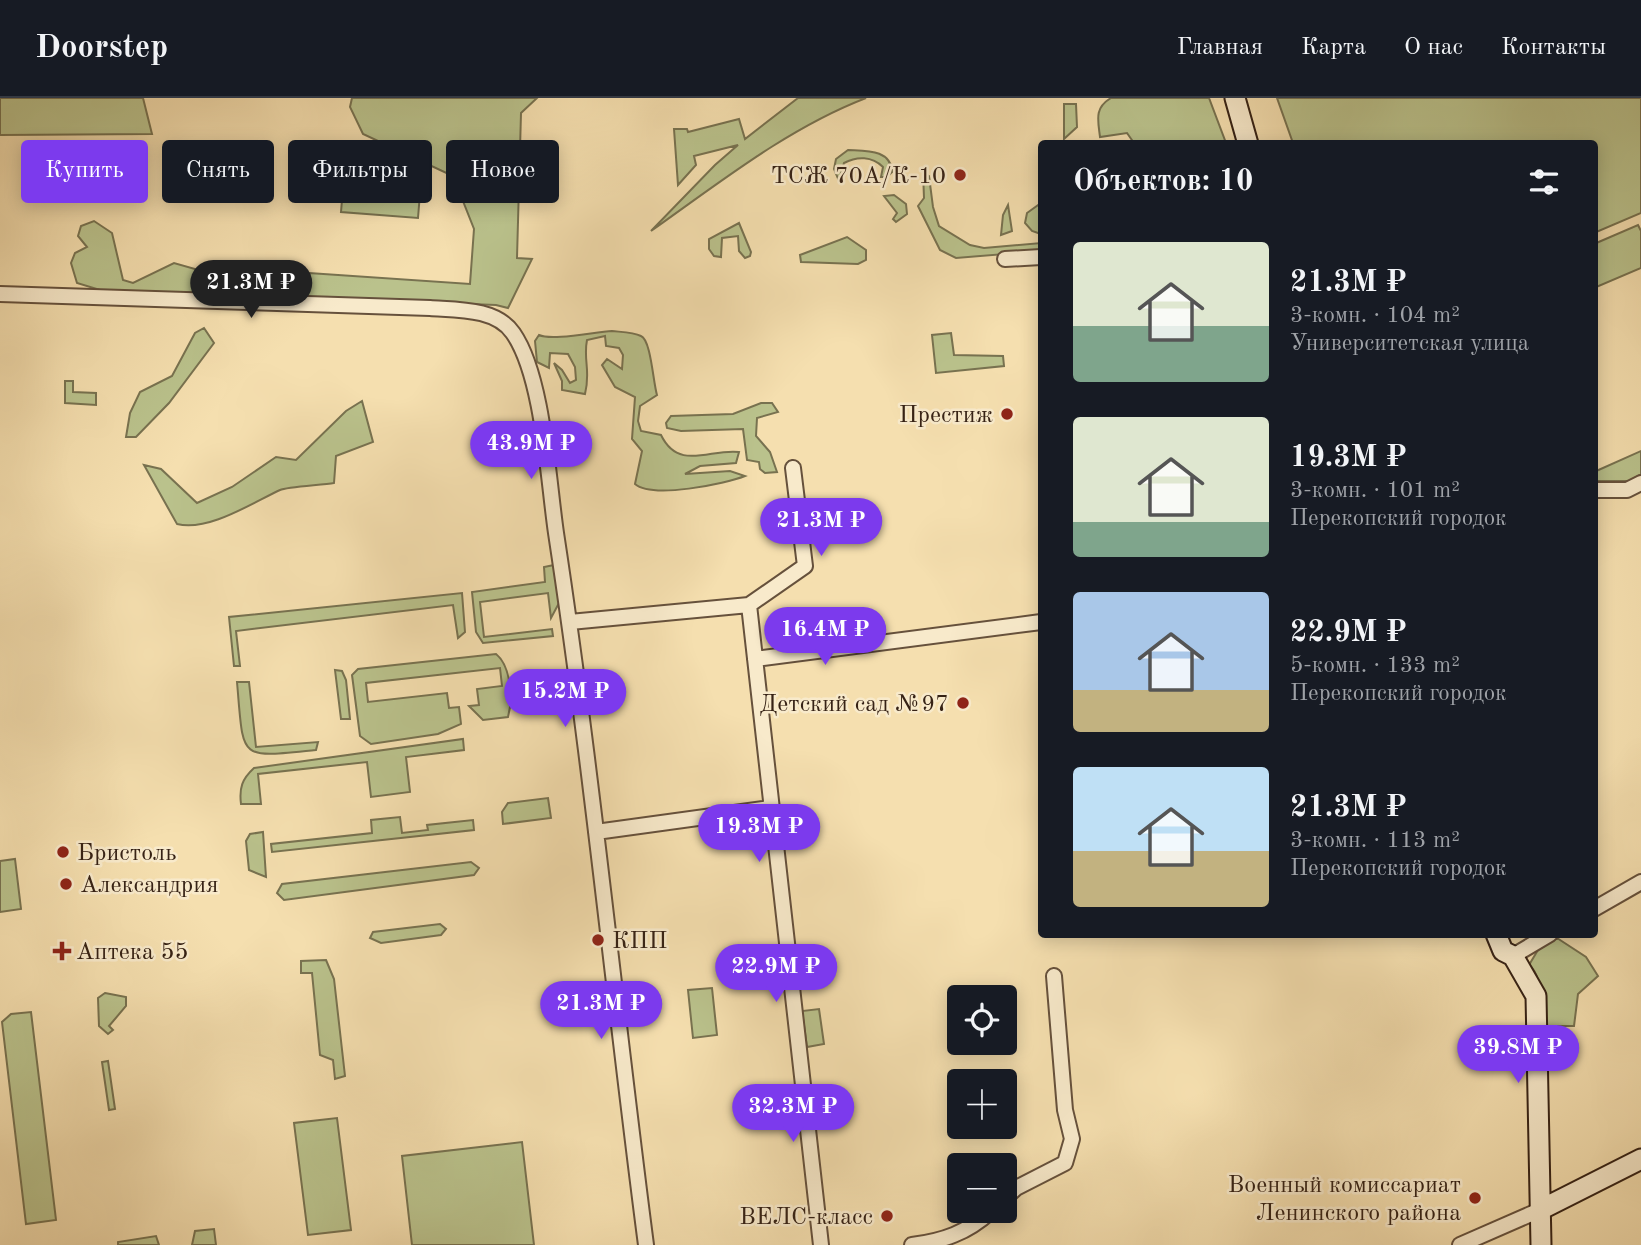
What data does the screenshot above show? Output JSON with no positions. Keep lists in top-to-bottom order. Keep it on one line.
{"places":{"other":["ТСЖ 70А/К-10","Престиж","Детский сад №97","Бристоль","Александрия","КПП","Военный комиссариат Ленинского района","ВЕЛС-класс"],"health":["Аптека 55"]},"page":{"header":"Doorstep","nav":["Главная","Карта","О нас","Контакты"],"chip":["Купить","Снять","Фильтры","Новое"],"heading":"Объектов: 10","list":[{"name":"21.3M ₽","note":"3-комн. · 104 m² · Университетская улица"},{"name":"19.3M ₽","note":"3-комн. · 101 m² · Перекопский городок"},{"name":"22.9M ₽","note":"5-комн. · 133 m² · Перекопский городок"},{"name":"21.3M ₽","note":"3-комн. · 113 m² · Перекопский городок"}],"price":["21.3M ₽","43.9M ₽","21.3M ₽","16.4M ₽","15.2M ₽","19.3M ₽","22.9M ₽","21.3M ₽","39.8M ₽","32.3M ₽"],"map_buttons":["+","−"]}}
